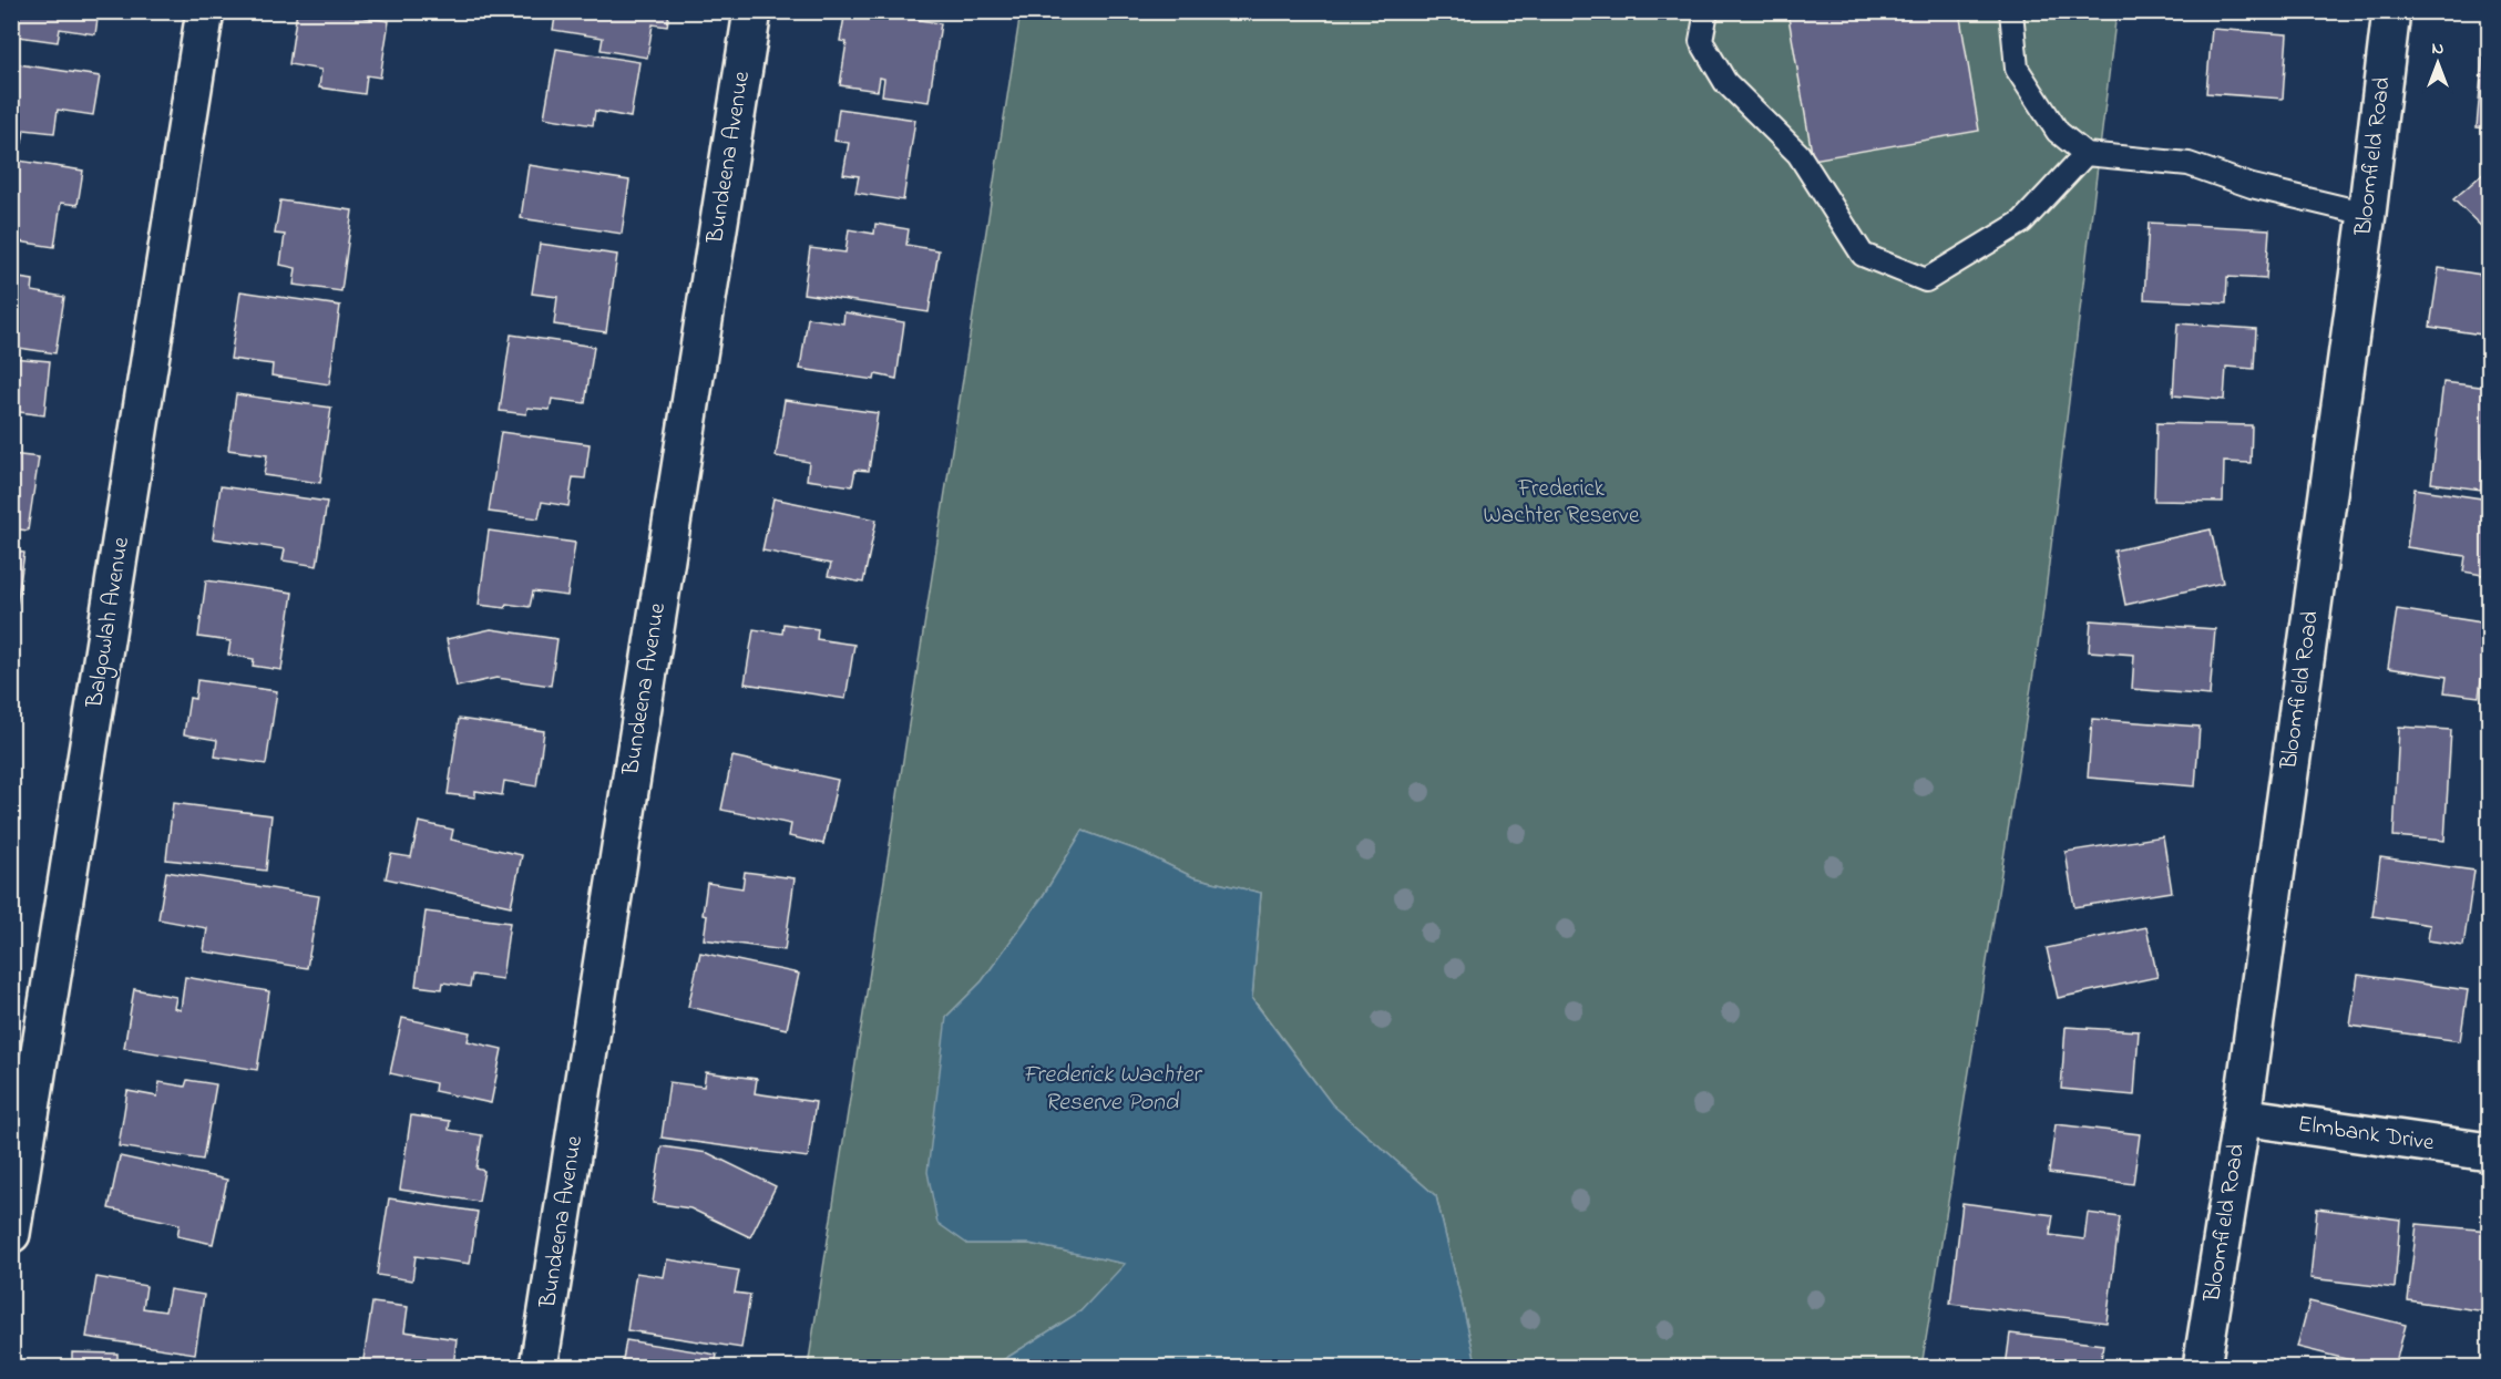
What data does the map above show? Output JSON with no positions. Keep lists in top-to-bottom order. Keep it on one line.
{"streets":{"street":["Bloomfield Road","Bundeena Avenue","Balgowlah Avenue","Elmbank Drive"]},"crossings":[["Bloomfield Road","Elmbank Drive"]],"water":["Frederick Wachter Reserve Pond"],"parks":["Frederick Wachter Reserve"],"north":"top"}
